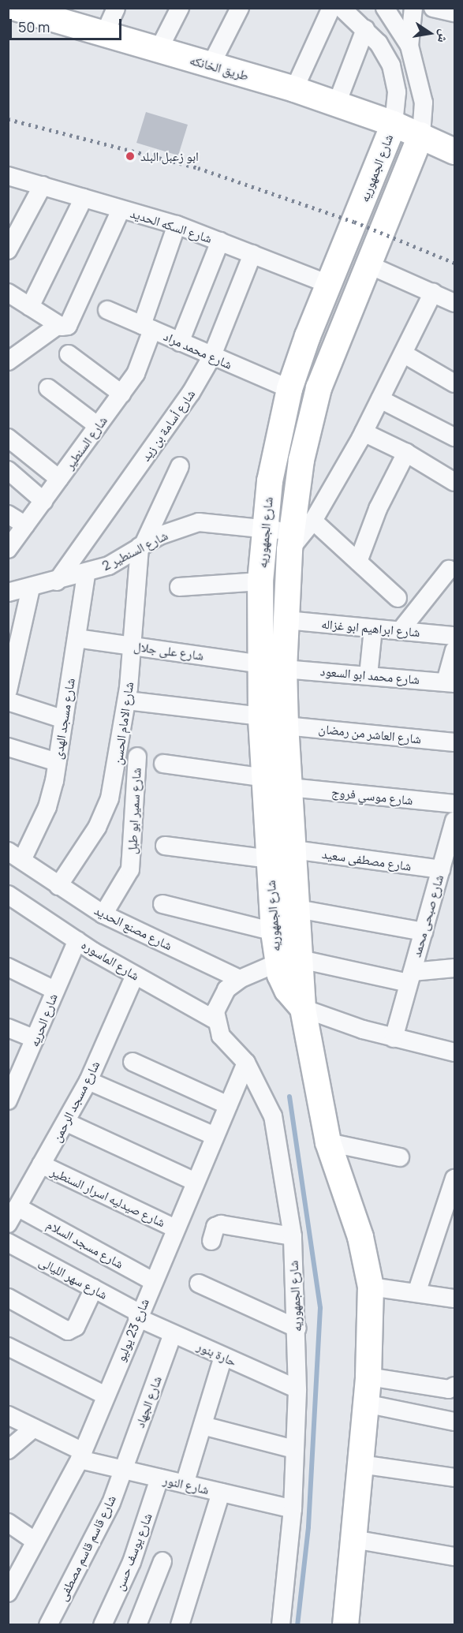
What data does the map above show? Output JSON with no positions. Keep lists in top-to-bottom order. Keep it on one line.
{"streets":{"main road":["طريق الخانكه","شارع الجمهوريه"],"street":["شارع السكه الحديد","شارع محمد مراد","شارع أسامة بن زيد","شارع السنطير","شارع السنطير 2","شارع ابراهيم ابو غزاله","شارع على جلال","شارع محمد ابو السعود","شارع مسجد الهدى","شارع الامام الحسن","شارع العاشر من رمضان","شارع موسي فروج","شارع سمير ابو طبل","شارع مصطفى سعيد","شارع صبحى محمد","شارع مصنع الحديد","شارع الماسوره","شارع الحريه","شارع مسجد الرحمن","شارع صيدليه اسرار السنطير","شارع مسجد السلام","شارع سهر الليالى","شارع 23 يوليو","حارة بنور","شارع الجهاد","شارع النور","شارع قاسم قاسم مصطفى","شارع يوسف حسن"]},"crossings":[["طريق الخانكه","شارع الجمهوريه"],["شارع الجمهوريه","شارع السكه الحديد"],["شارع الجمهوريه","شارع محمد مراد"],["شارع الجمهوريه","شارع السنطير 2"],["شارع الجمهوريه","شارع ابراهيم ابو غزاله"],["شارع الجمهوريه","شارع على جلال"],["شارع الجمهوريه","شارع محمد ابو السعود"],["شارع الجمهوريه","شارع العاشر من رمضان"],["شارع الجمهوريه","شارع موسي فروج"],["شارع الجمهوريه","شارع مصطفى سعيد"],["شارع الجمهوريه","شارع مصنع الحديد"],["شارع الجمهوريه","شارع الماسوره"],["شارع الجمهوريه","شارع 23 يوليو"],["شارع الجمهوريه","حارة بنور"],["شارع الجمهوريه","شارع النور"],["شارع السكه الحديد","شارع أسامة بن زيد"],["شارع السكه الحديد","شارع السنطير"],["شارع محمد مراد","شارع أسامة بن زيد"],["شارع محمد مراد","شارع السنطير"],["شارع أسامة بن زيد","شارع السنطير 2"],["شارع السنطير 2","شارع مسجد الهدى"],["شارع السنطير 2","شارع الامام الحسن"],["شارع على جلال","شارع محمد ابو السعود"],["شارع على جلال","شارع مسجد الهدى"],["شارع على جلال","شارع الامام الحسن"],["شارع مسجد الهدى","شارع مصنع الحديد"],["شارع الامام الحسن","شارع مصنع الحديد"],["شارع سمير ابو طبل","شارع مصنع الحديد"],["شارع مصطفى سعيد","شارع صبحى محمد"],["شارع الماسوره","شارع الحريه"],["شارع الماسوره","شارع مسجد الرحمن"],["شارع مسجد الرحمن","شارع صيدليه اسرار السنطير"],["شارع مسجد الرحمن","شارع مسجد السلام"],["شارع صيدليه اسرار السنطير","شارع 23 يوليو"],["شارع مسجد السلام","شارع 23 يوليو"],["شارع سهر الليالى","شارع 23 يوليو"],["شارع سهر الليالى","حارة بنور"],["شارع 23 يوليو","حارة بنور"],["شارع 23 يوليو","شارع النور"],["حارة بنور","شارع الجهاد"],["شارع الجهاد","شارع النور"],["شارع الجهاد","شارع قاسم قاسم مصطفى"],["شارع النور","شارع قاسم قاسم مصطفى"],["شارع النور","شارع يوسف حسن"]],"places":["ابو زعبل البلد"],"scale_bar":"50 m","north":"right"}
